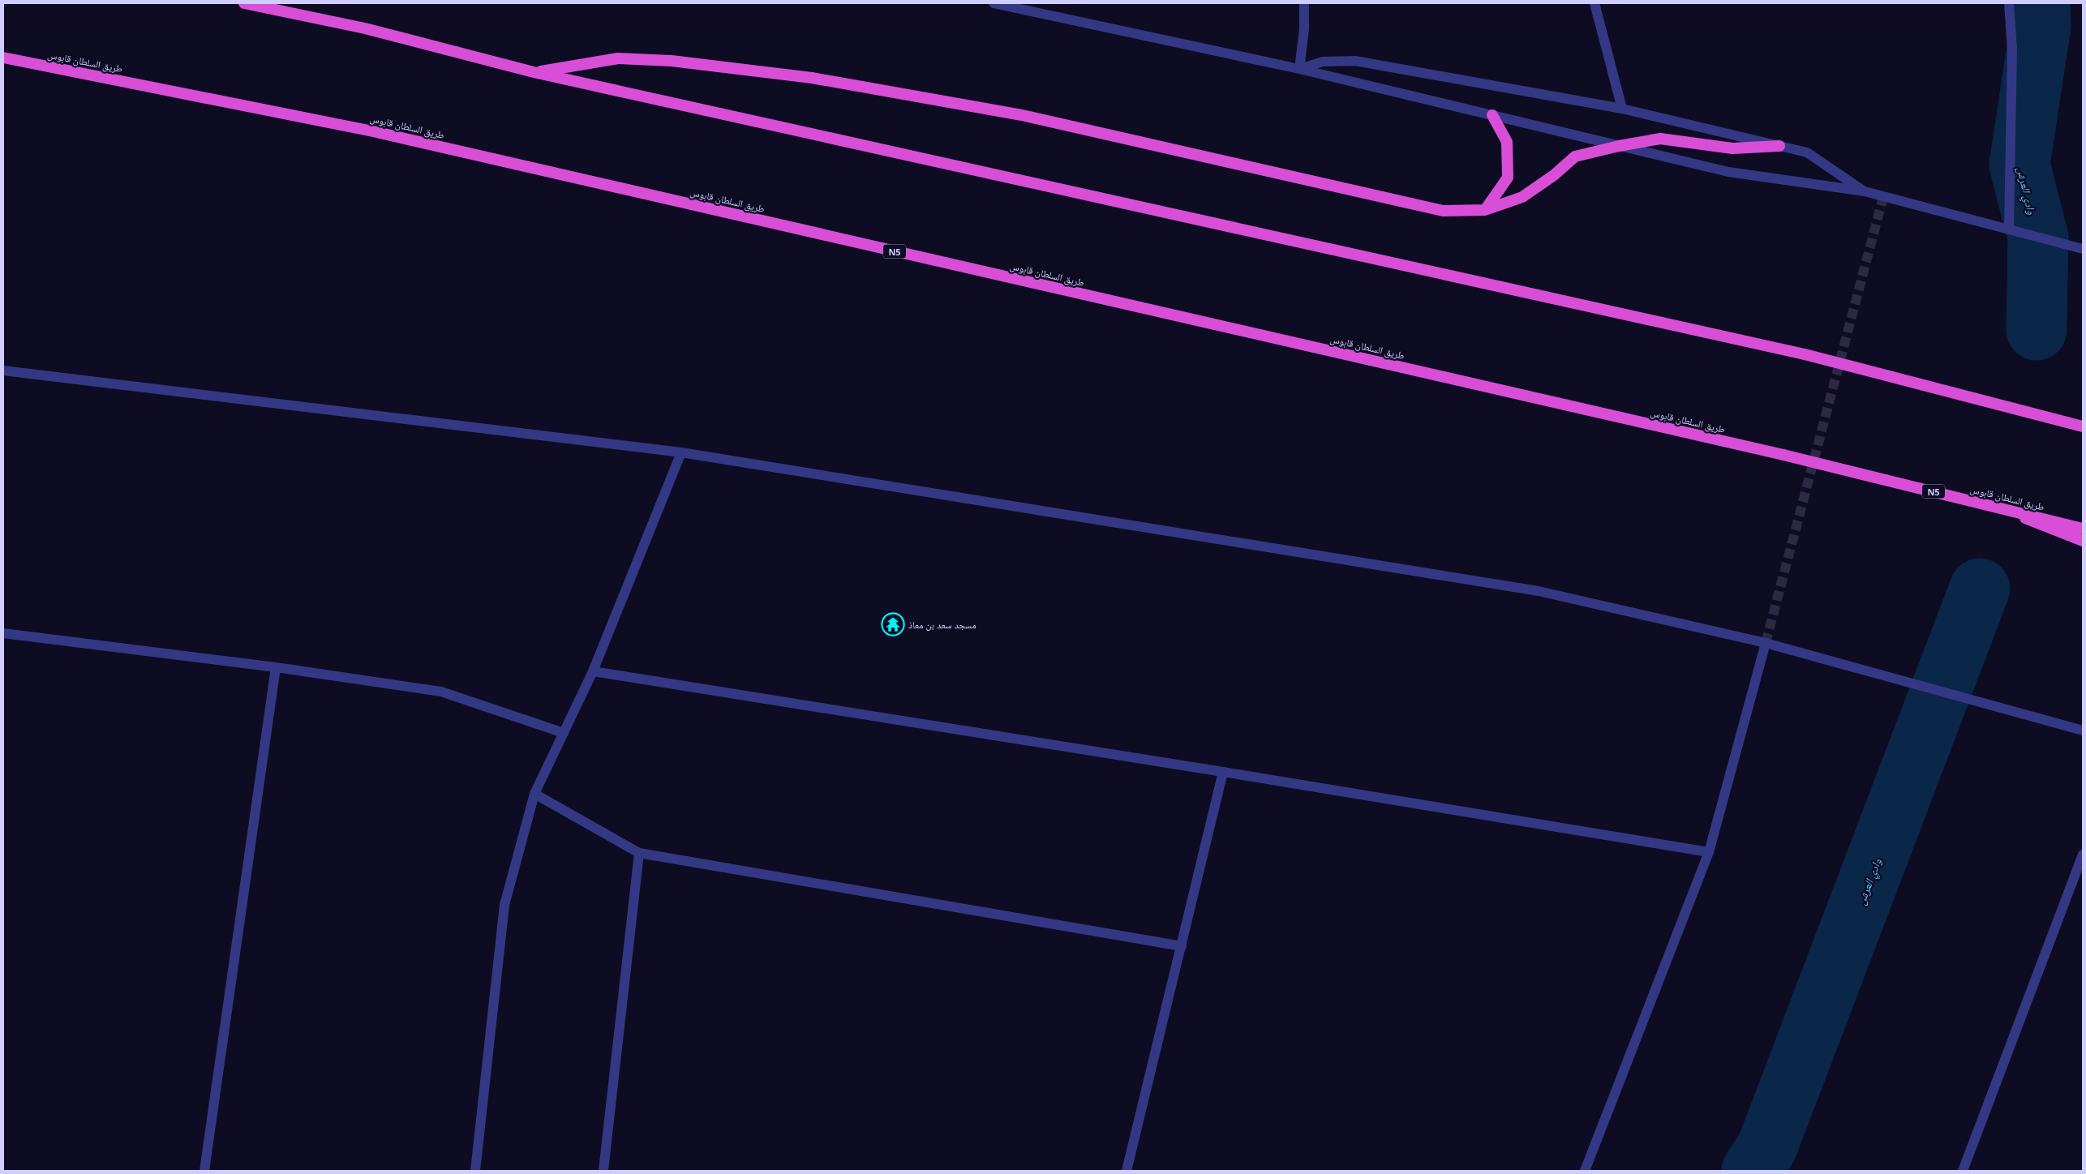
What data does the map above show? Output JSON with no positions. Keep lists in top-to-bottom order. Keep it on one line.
{"streets":{"highway":["طريق السلطان قابوس","N5"]},"water":["وادي العرش"],"places":{"temple":["مسجد سعد بن معاذ"]}}
